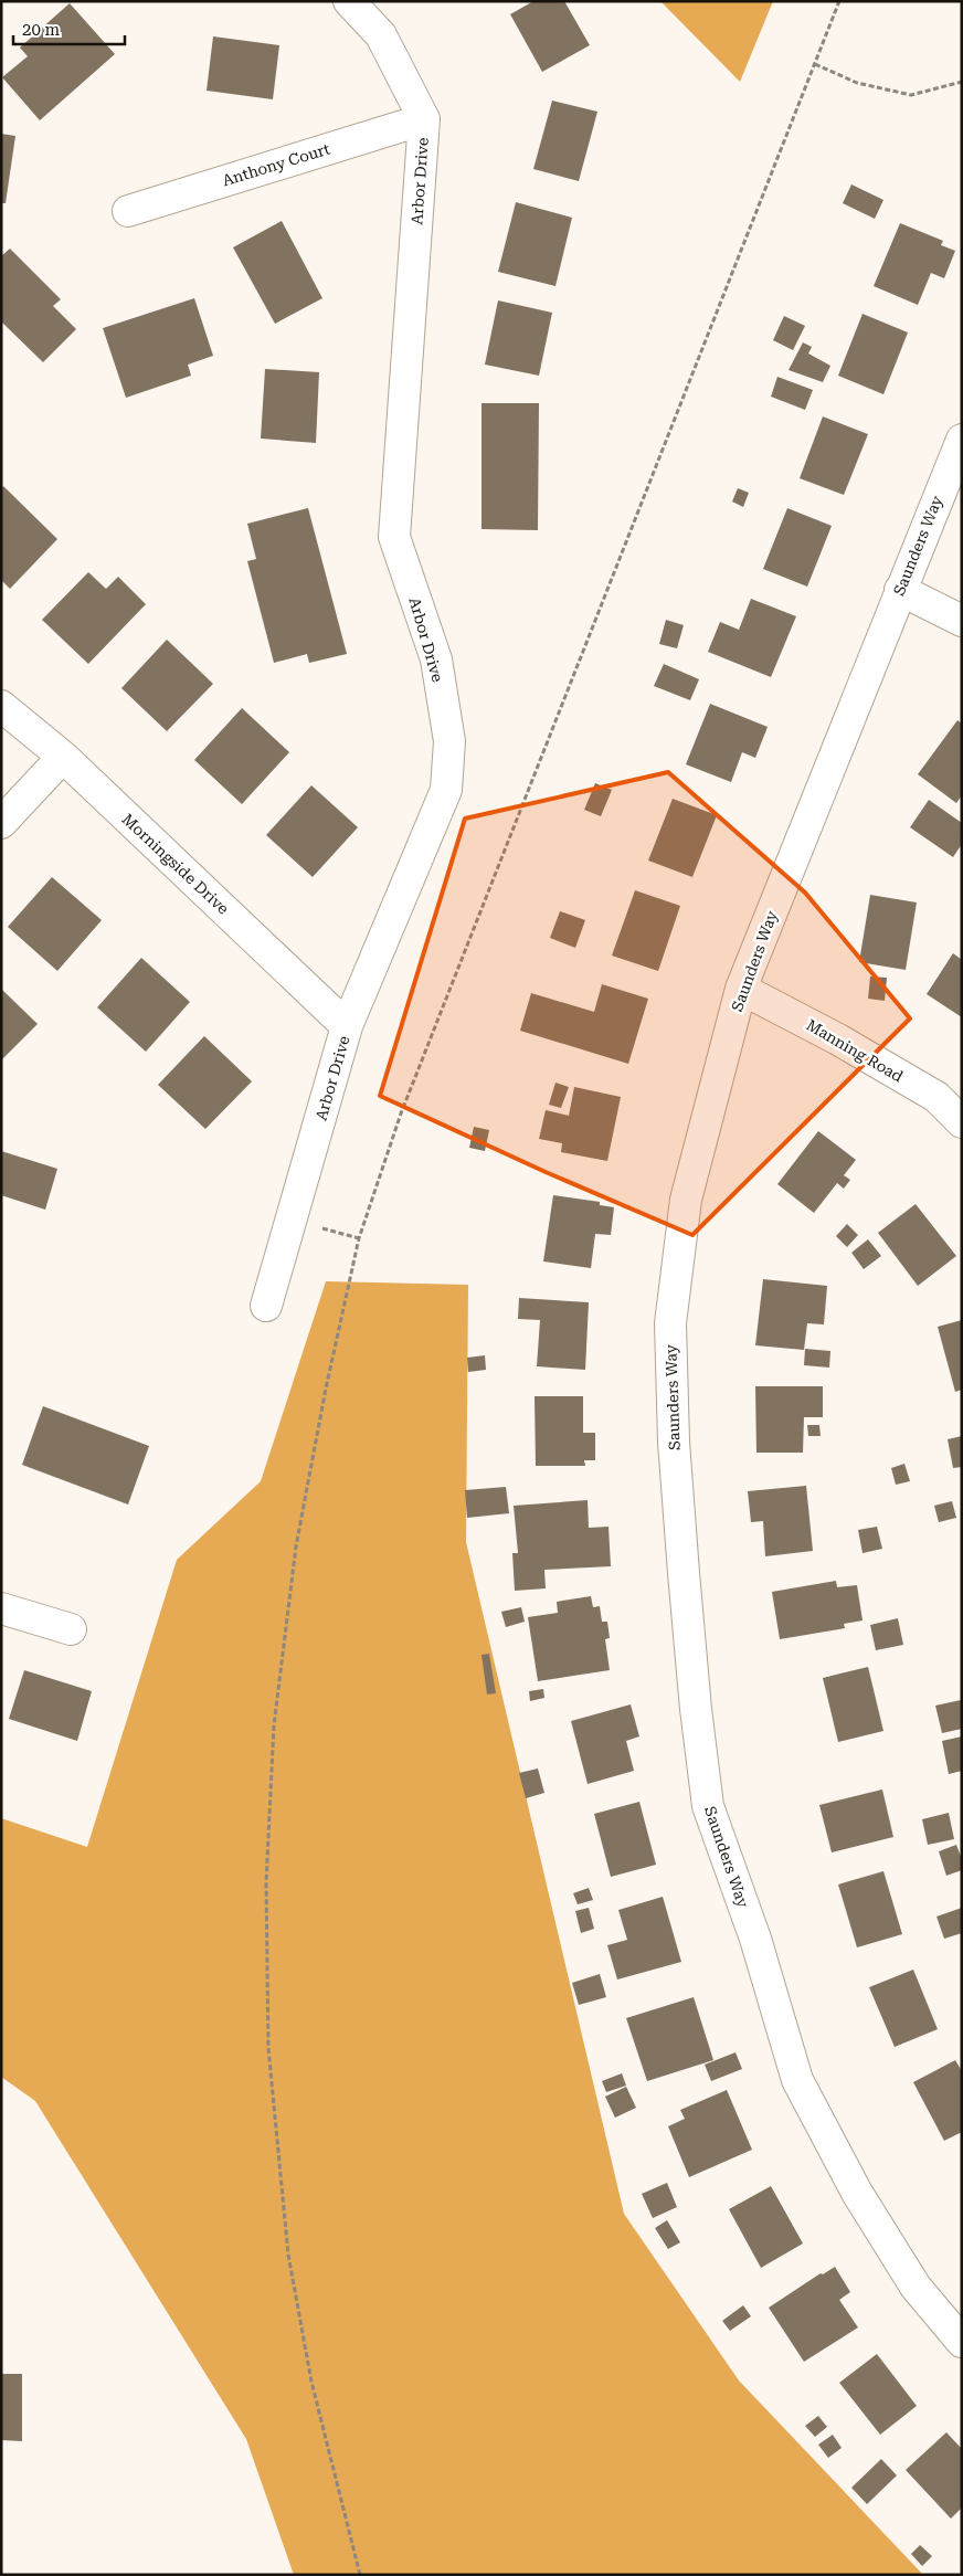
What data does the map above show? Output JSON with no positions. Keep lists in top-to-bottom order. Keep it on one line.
{"streets":{"street":["Anthony Court","Arbor Drive","Saunders Way","Morningside Drive","Manning Road"]},"crossings":[["Anthony Court","Arbor Drive"],["Arbor Drive","Morningside Drive"],["Saunders Way","Manning Road"]],"scale_bar":"20 m"}
